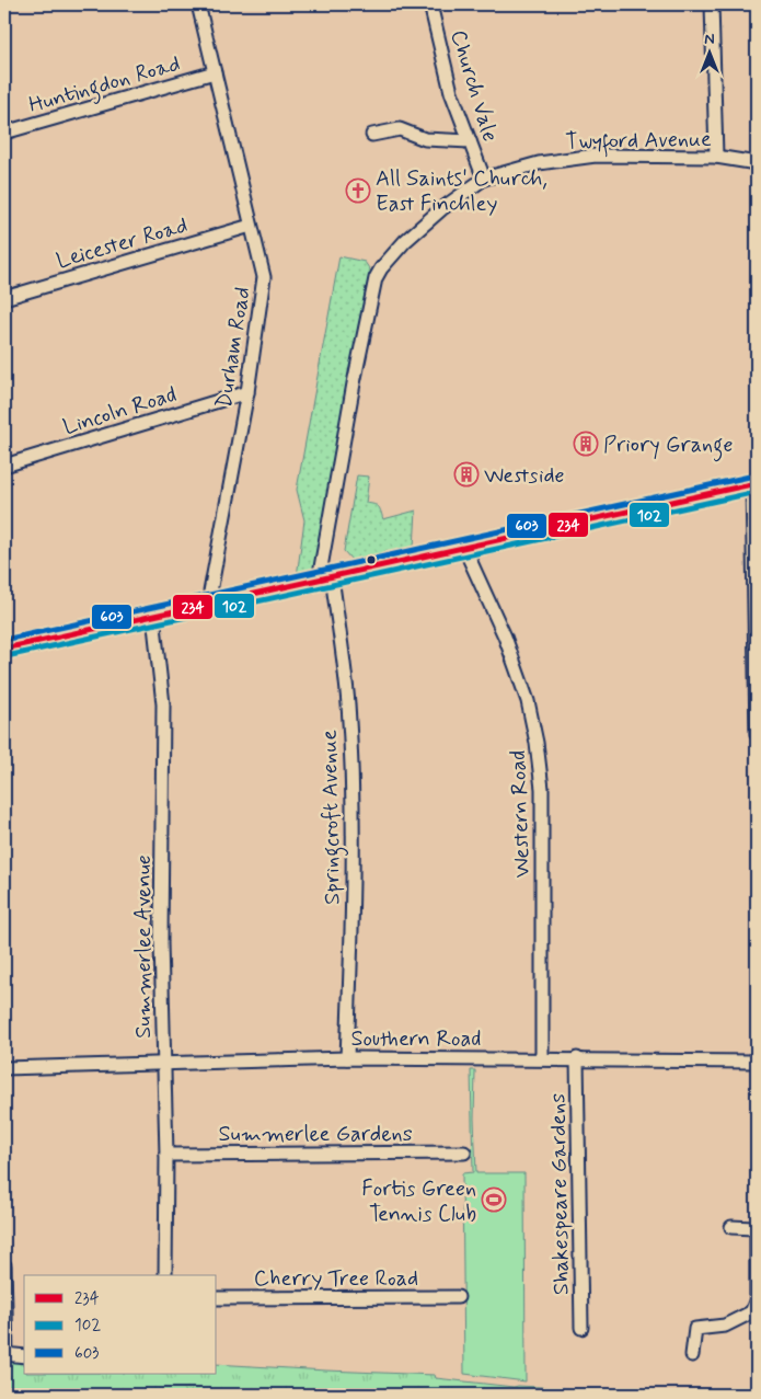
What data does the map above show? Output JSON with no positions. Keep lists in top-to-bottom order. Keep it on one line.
{"streets":{"street":["Huntingdon Road","Church Vale","Twyford Avenue","Leicester Road","Durham Road","Lincoln Road","Western Road","Springcroft Avenue","Summerlee Avenue","Southern Road","Summerlee Gardens","Shakespeare Gardens","Cherry Tree Road"]},"crossings":[["Huntingdon Road","Durham Road"],["Church Vale","Twyford Avenue"],["Twyford Avenue","Springcroft Avenue"],["Leicester Road","Durham Road"],["Durham Road","Lincoln Road"],["Western Road","Southern Road"],["Springcroft Avenue","Southern Road"],["Summerlee Avenue","Southern Road"],["Summerlee Avenue","Summerlee Gardens"],["Southern Road","Shakespeare Gardens"]],"places":{"church":["All Saints' Church, East Finchley"],"building":["Priory Grange","Westside"],"sports":["Fortis Green Tennis Club"]},"lines":["transit line 603","transit line 234","transit line 102"],"legend":["234","102","603"],"north":"top"}
